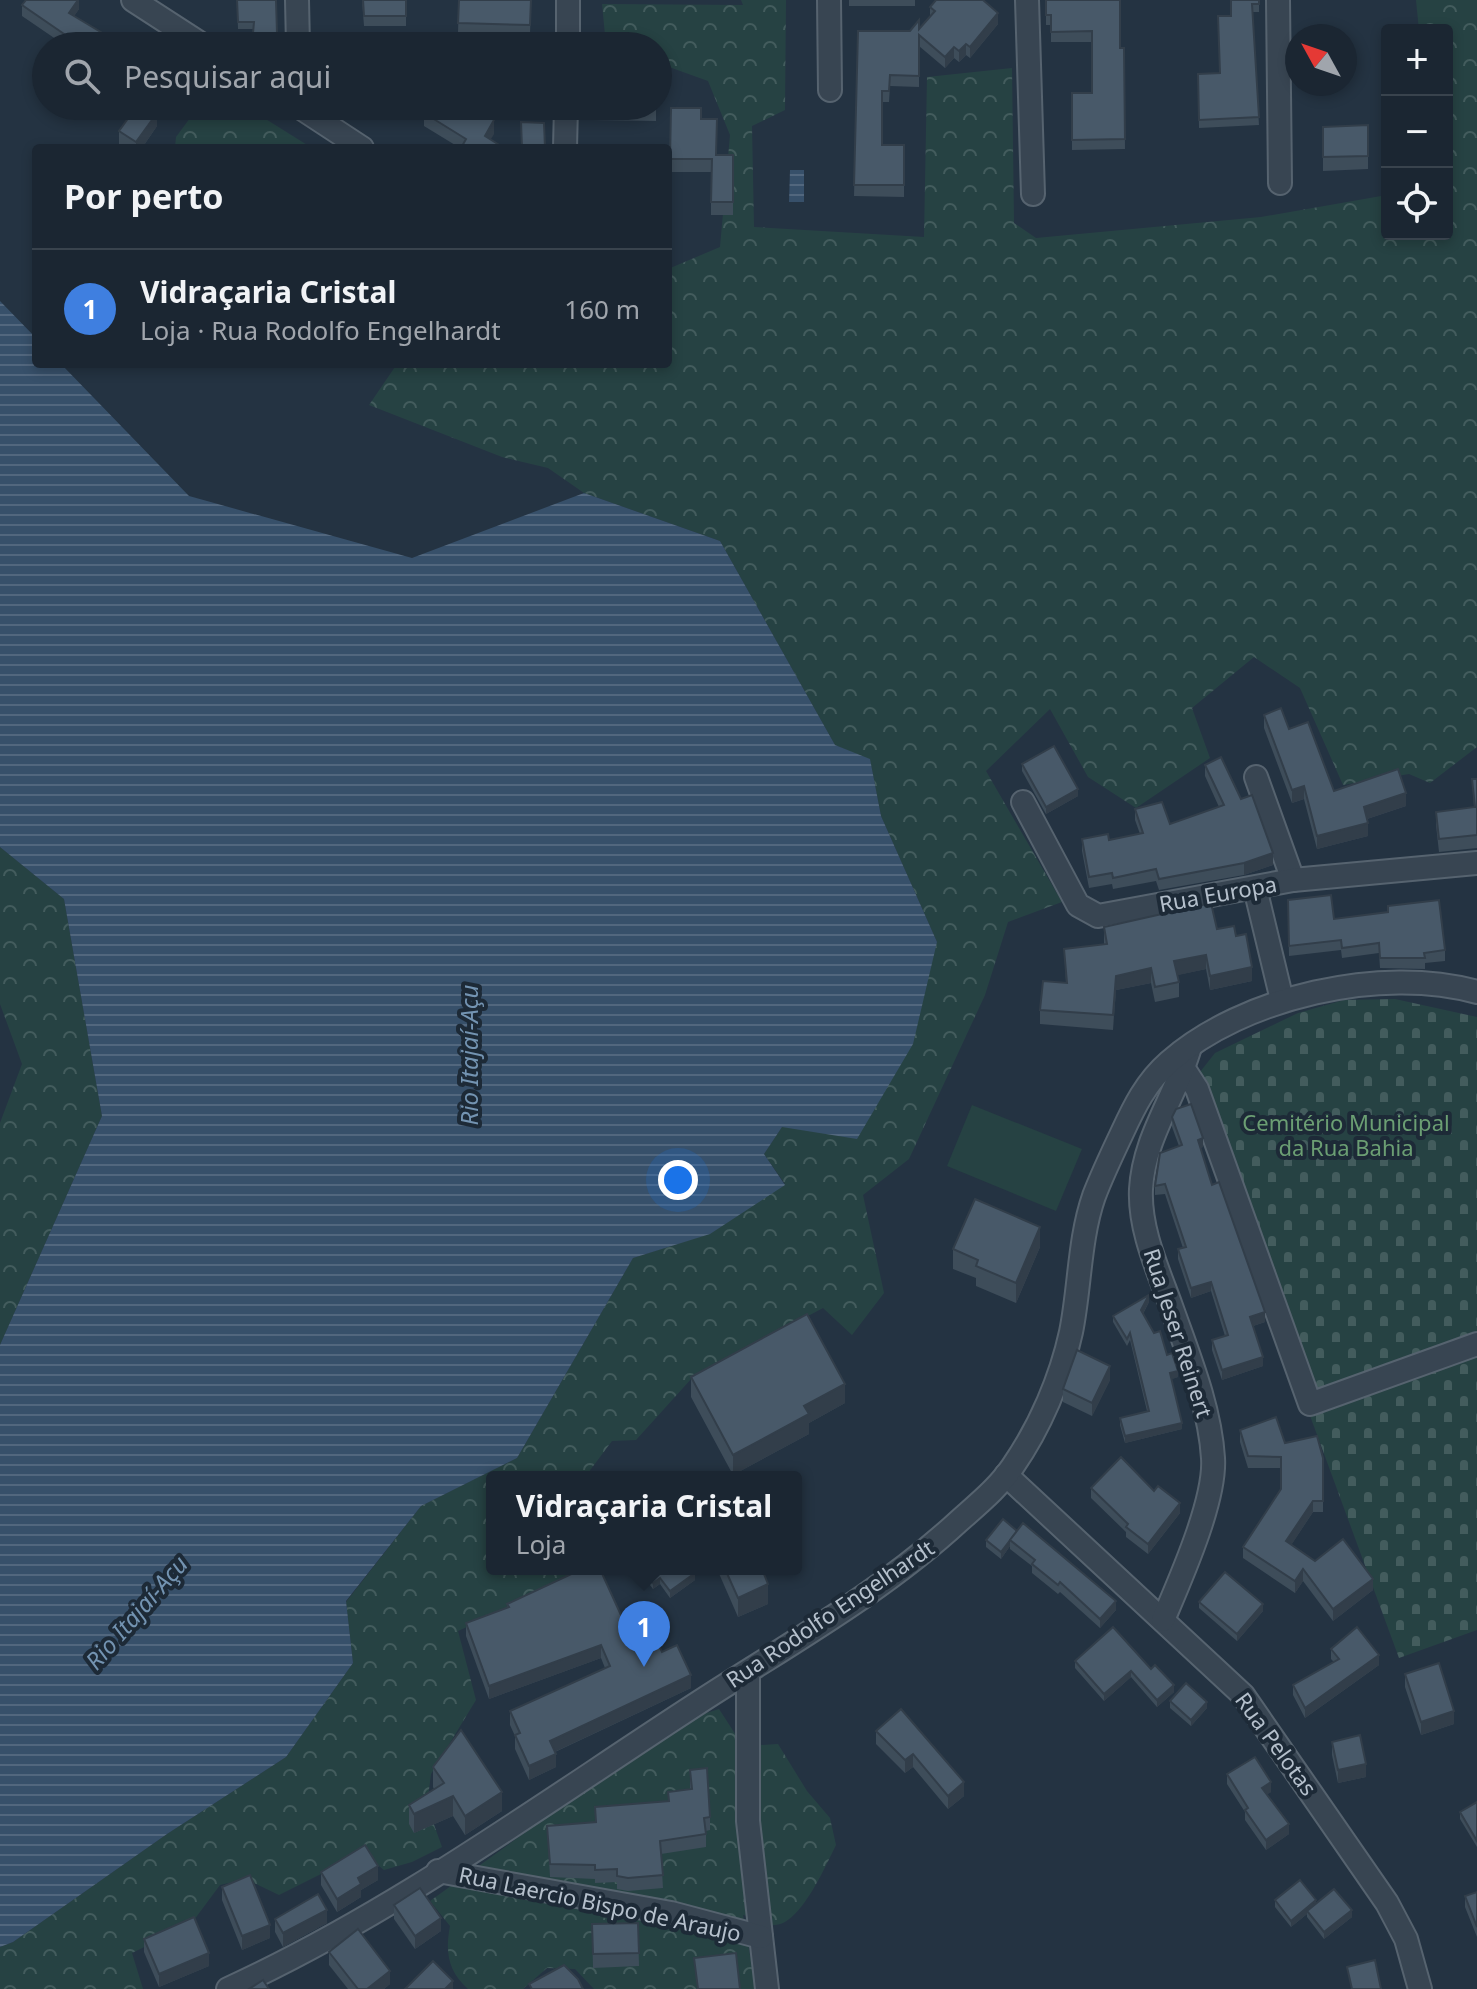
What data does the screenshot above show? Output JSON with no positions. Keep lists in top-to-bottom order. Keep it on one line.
{"streets":{"street":["Rua Europa","Rua Jeser Reinert","Rua Rodolfo Engelhardt","Rua Pelotas","Rua Laercio Bispo de Araujo"]},"crossings":[["Rua Jeser Reinert","Rua Rodolfo Engelhardt"],["Rua Jeser Reinert","Rua Pelotas"],["Rua Rodolfo Engelhardt","Rua Pelotas"],["Rua Rodolfo Engelhardt","Rua Laercio Bispo de Araujo"]],"water":["Rio Itajaí-Açu"],"parks":["Cemitério Municipal da Rua Bahia"],"north":"top left","page":{"map_buttons":["+","−"],"search":"Pesquisar aqui","heading":"Por perto","list":[{"mark":"1","name":"Vidraçaria Cristal","note":"Loja · Rua Rodolfo Engelhardt","value":"160 m"}],"popup":["Vidraçaria Cristal","Loja"],"pins":"1"}}
